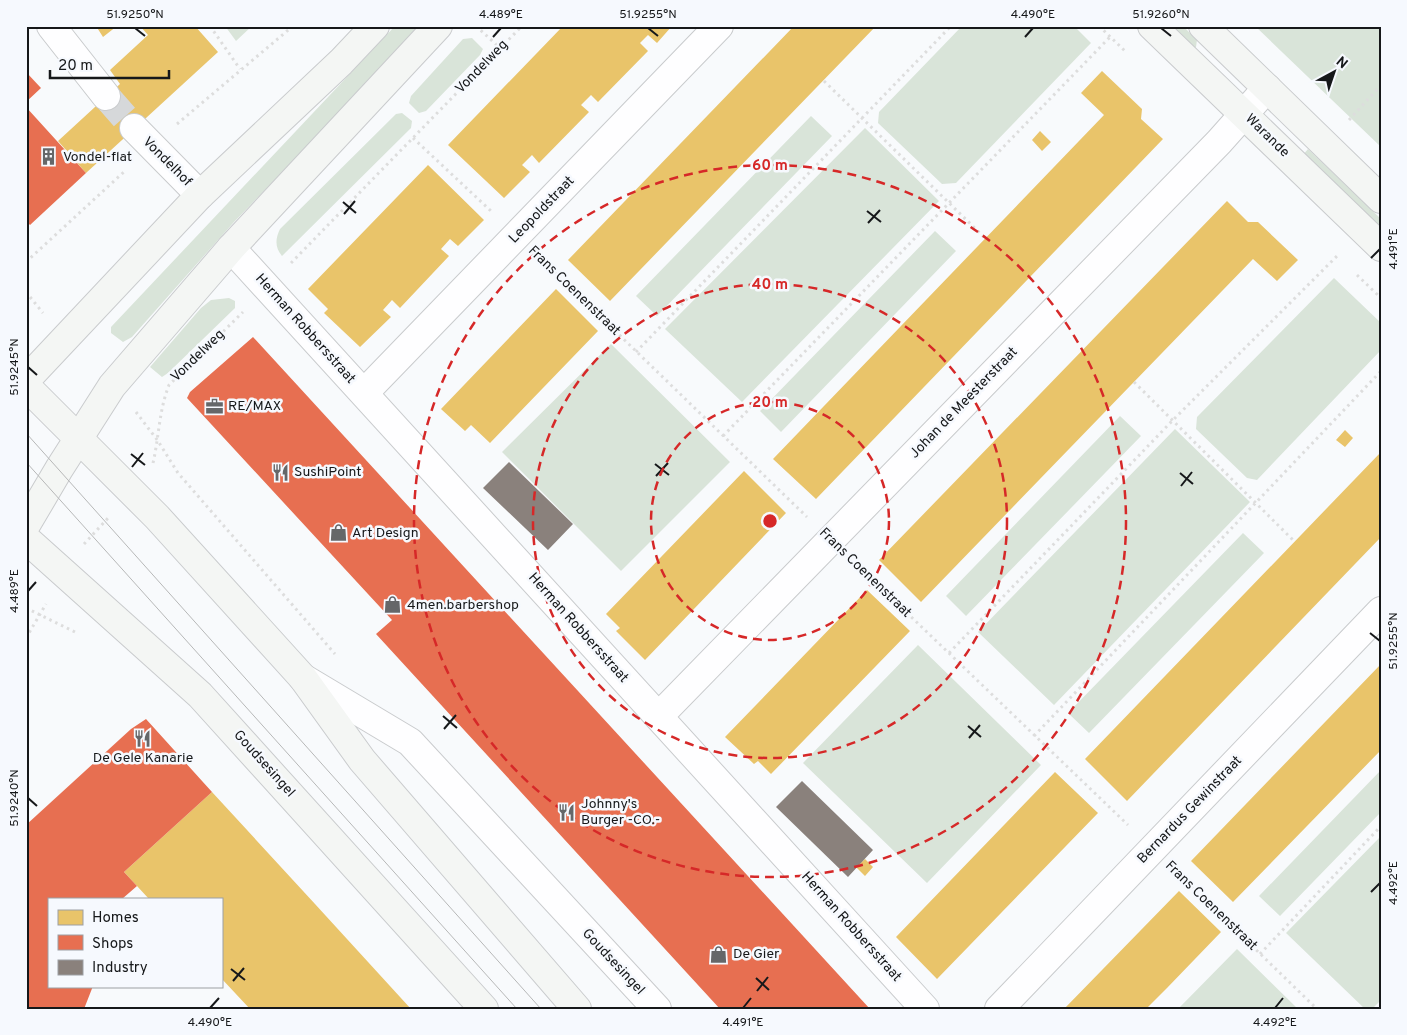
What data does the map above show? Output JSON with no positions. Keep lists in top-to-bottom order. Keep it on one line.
{"streets":{"street":["Warande","Vondelhof","Leopoldstraat","Herman Robbersstraat","Johan de Meesterstraat","Goudsesingel","Bernardus Gewinstraat"],"path":["Vondelweg","Frans Coenenstraat"]},"crossings":[["Vondelweg","Frans Coenenstraat"],["Vondelweg","Herman Robbersstraat"],["Vondelweg","Goudsesingel"],["Warande","Johan de Meesterstraat"],["Leopoldstraat","Frans Coenenstraat"],["Leopoldstraat","Herman Robbersstraat"],["Frans Coenenstraat","Johan de Meesterstraat"],["Frans Coenenstraat","Bernardus Gewinstraat"],["Herman Robbersstraat","Johan de Meesterstraat"]],"places":{"building":["Vondel-flat"],"office":["RE/MAX"],"restaurant":["SushiPoint","De Gele Kanarie","Johnny's Burger -CO.-"],"shop":["Art Design","4men.barbershop","De Gier"]},"legend":["Homes","Shops","Industry"],"scale_bar":"20 m","north":"top right","coordinates":["51.9250°N","4.489°E","51.9255°N","4.490°E","51.9260°N","4.491°E","51.9245°N","51.9240°N","4.492°E"],"rings":["60 m","40 m","20 m"]}
